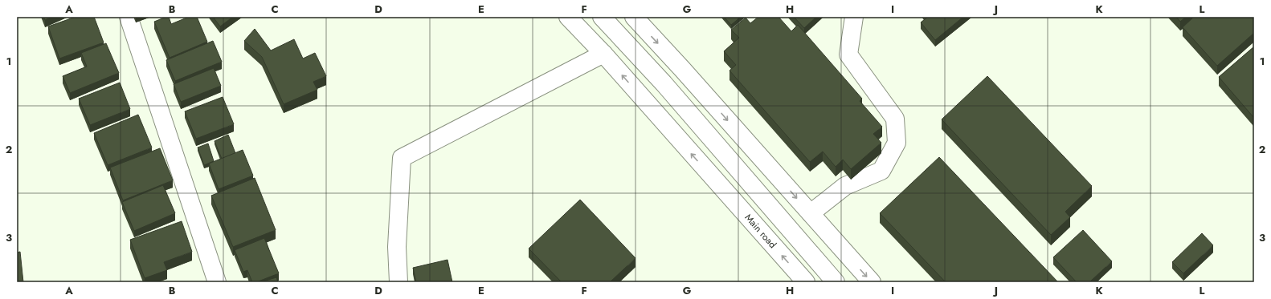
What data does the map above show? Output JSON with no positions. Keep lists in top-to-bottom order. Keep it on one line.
{"streets":{"main road":["Main road"]},"grid":{"columns":["A","B","C","D","E","F","G","H","I","J","K","L"],"rows":["1","2","3"]}}
